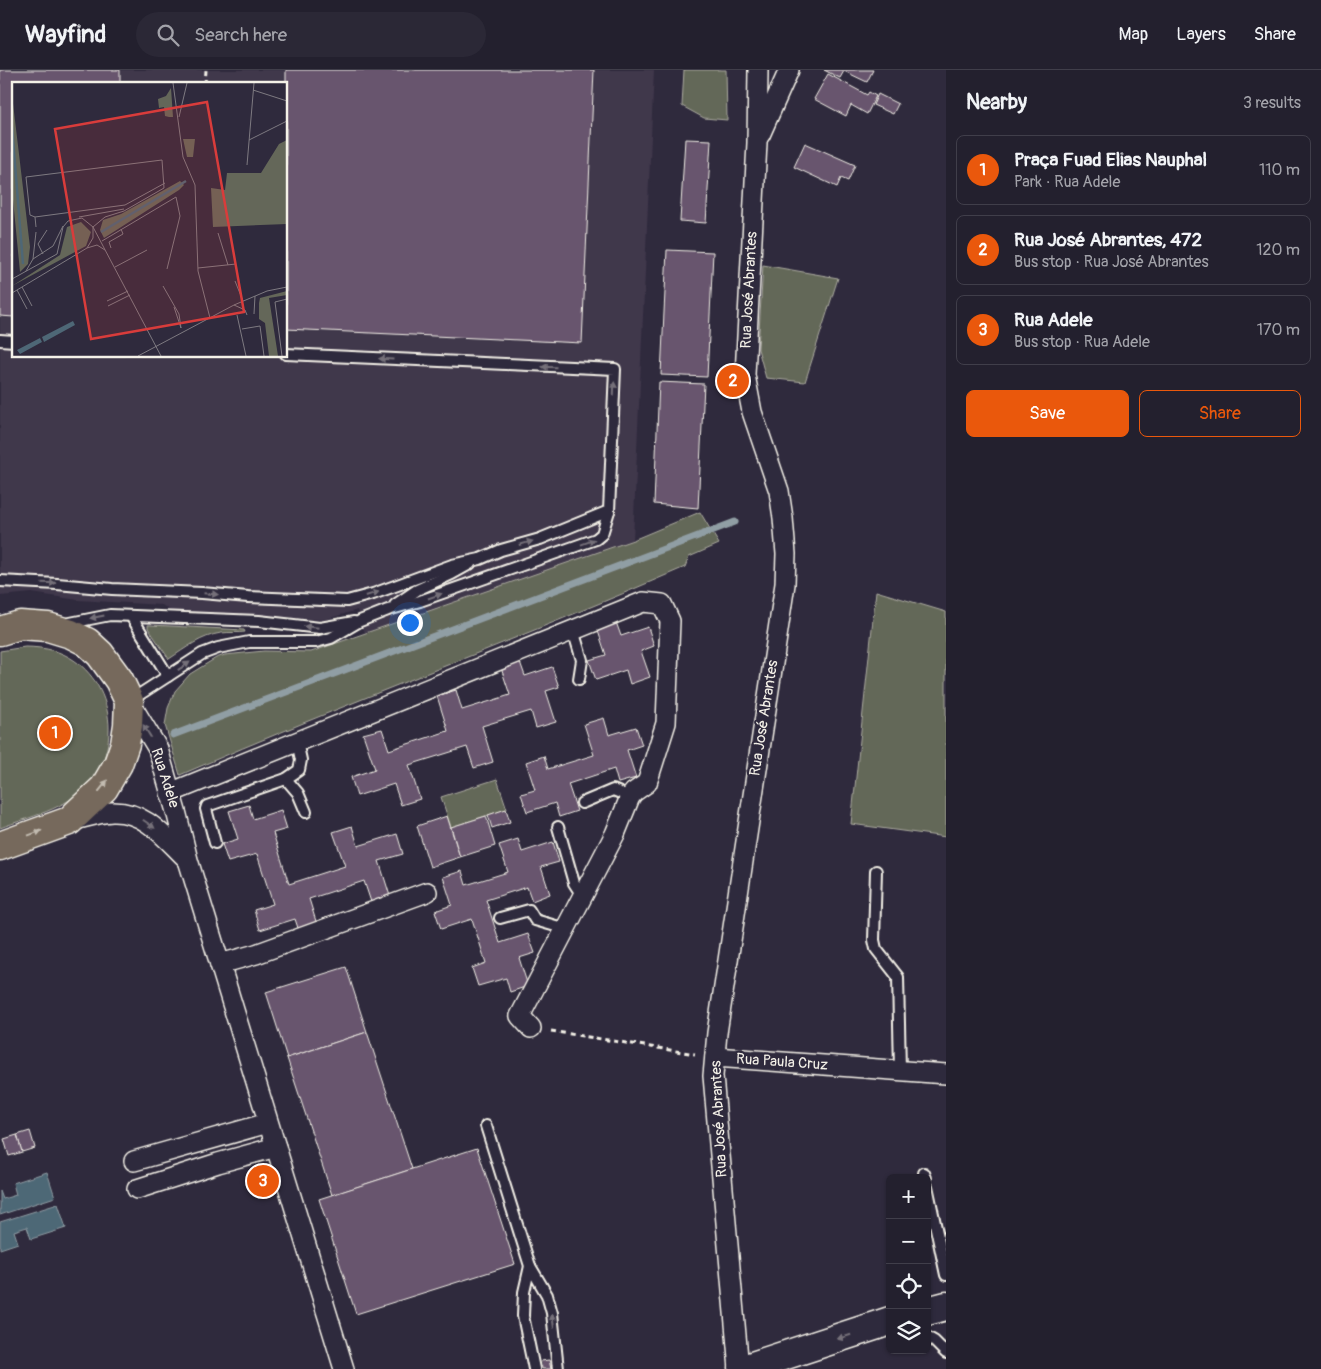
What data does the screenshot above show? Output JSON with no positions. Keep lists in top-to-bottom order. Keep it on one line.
{"streets":{"street":["Rua José Abrantes","Rua Adele","Rua Paula Cruz"]},"crossings":[["Rua José Abrantes","Rua Paula Cruz"]],"page":{"header":"Wayfind","search":"Search here","nav":["Map","Layers","Share"],"heading":["Nearby","3 results"],"list":[{"mark":"1","name":"Praça Fuad Elias Nauphal","note":"Park · Rua Adele","value":"110 m"},{"mark":"2","name":"Rua José Abrantes, 472","note":"Bus stop · Rua José Abrantes","value":"120 m"},{"mark":"3","name":"Rua Adele","note":"Bus stop · Rua Adele","value":"170 m"}],"pins":["2","1","3"],"buttons":["Save","Share"],"map_buttons":["+","−"]}}
